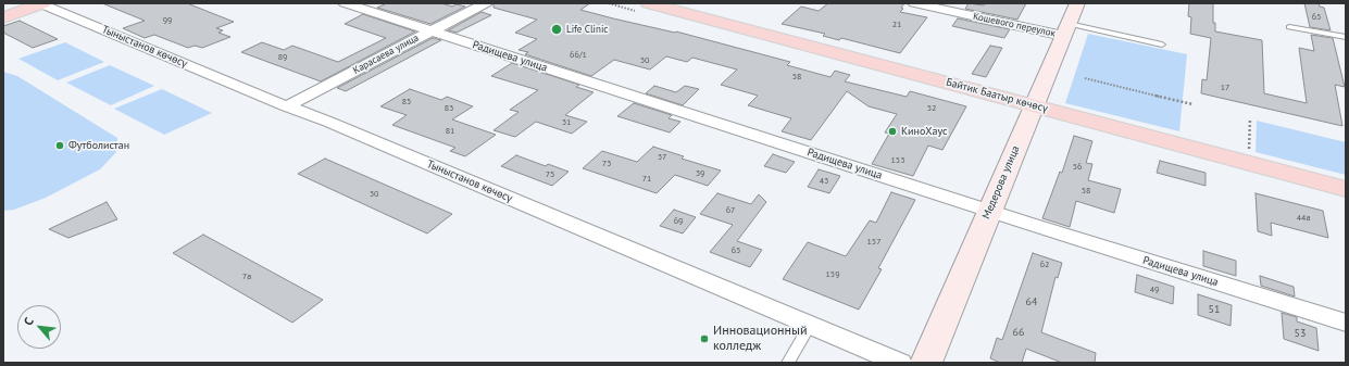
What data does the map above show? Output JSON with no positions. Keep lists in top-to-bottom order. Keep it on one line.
{"streets":{"main road":["Байтик Баатыр көчөсү","Медерова улица"],"street":["Кошевого переулок","Тыныстанов көчөсү","Карасаева улица","Радищева улица"]},"crossings":[["Кошевого переулок","Медерова улица"],["Тыныстанов көчөсү","Карасаева улица"],["Карасаева улица","Радищева улица"],["Радищева улица","Медерова улица"],["Байтик Баатыр көчөсү","Медерова улица"]],"places":["Life Clinic","КиноХаус","Футболистан","Инновационный колледж"],"house_numbers":["65","99","21","66/1","89","30","58","17","85","83","52","31","81","37","153","73","56","39","75","71","43","58","30","67","44а","69","157","65","62","159","7а","49","64","51","66","53"],"north":"top left"}
